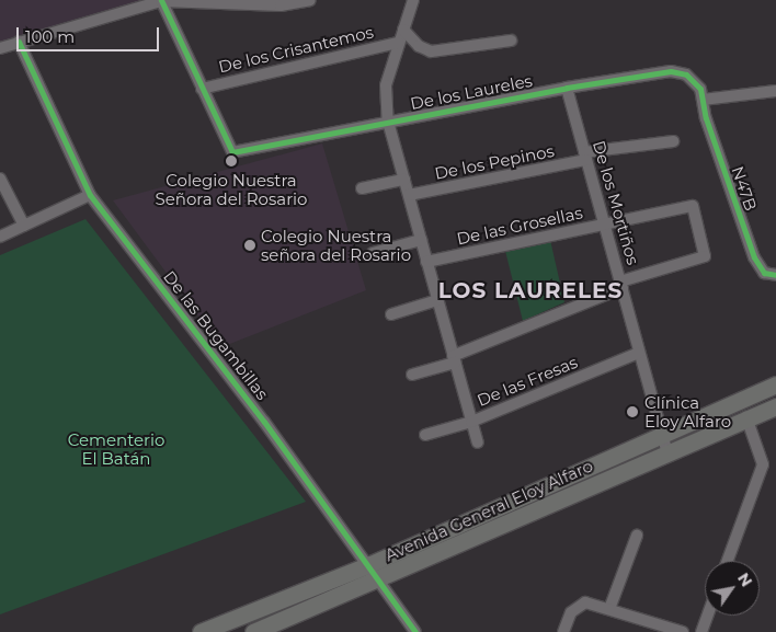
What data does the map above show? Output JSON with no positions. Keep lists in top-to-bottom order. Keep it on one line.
{"streets":{"main road":["Avenida General Eloy Alfaro"],"street":["De los Crisantemos","De los Laureles","De los Pepinos","N47B","De los Mortiños","De las Grosellas","De las Bugambillas","De las Fresas"]},"crossings":[["De los Crisantemos","De los Laureles"],["De los Laureles","N47B"],["De los Laureles","De los Mortiños"],["De los Pepinos","De los Mortiños"],["De los Mortiños","De las Grosellas"],["De los Mortiños","De las Fresas"],["De los Mortiños","Avenida General Eloy Alfaro"],["De las Bugambillas","Avenida General Eloy Alfaro"]],"districts":["LOS LAURELES"],"parks":["Cementerio El Batán"],"places":["Colegio Nuestra Señora del Rosario","Colegio Nuestra señora del Rosario","Clínica Eloy Alfaro"],"scale_bar":"100 m","north":"top right"}
